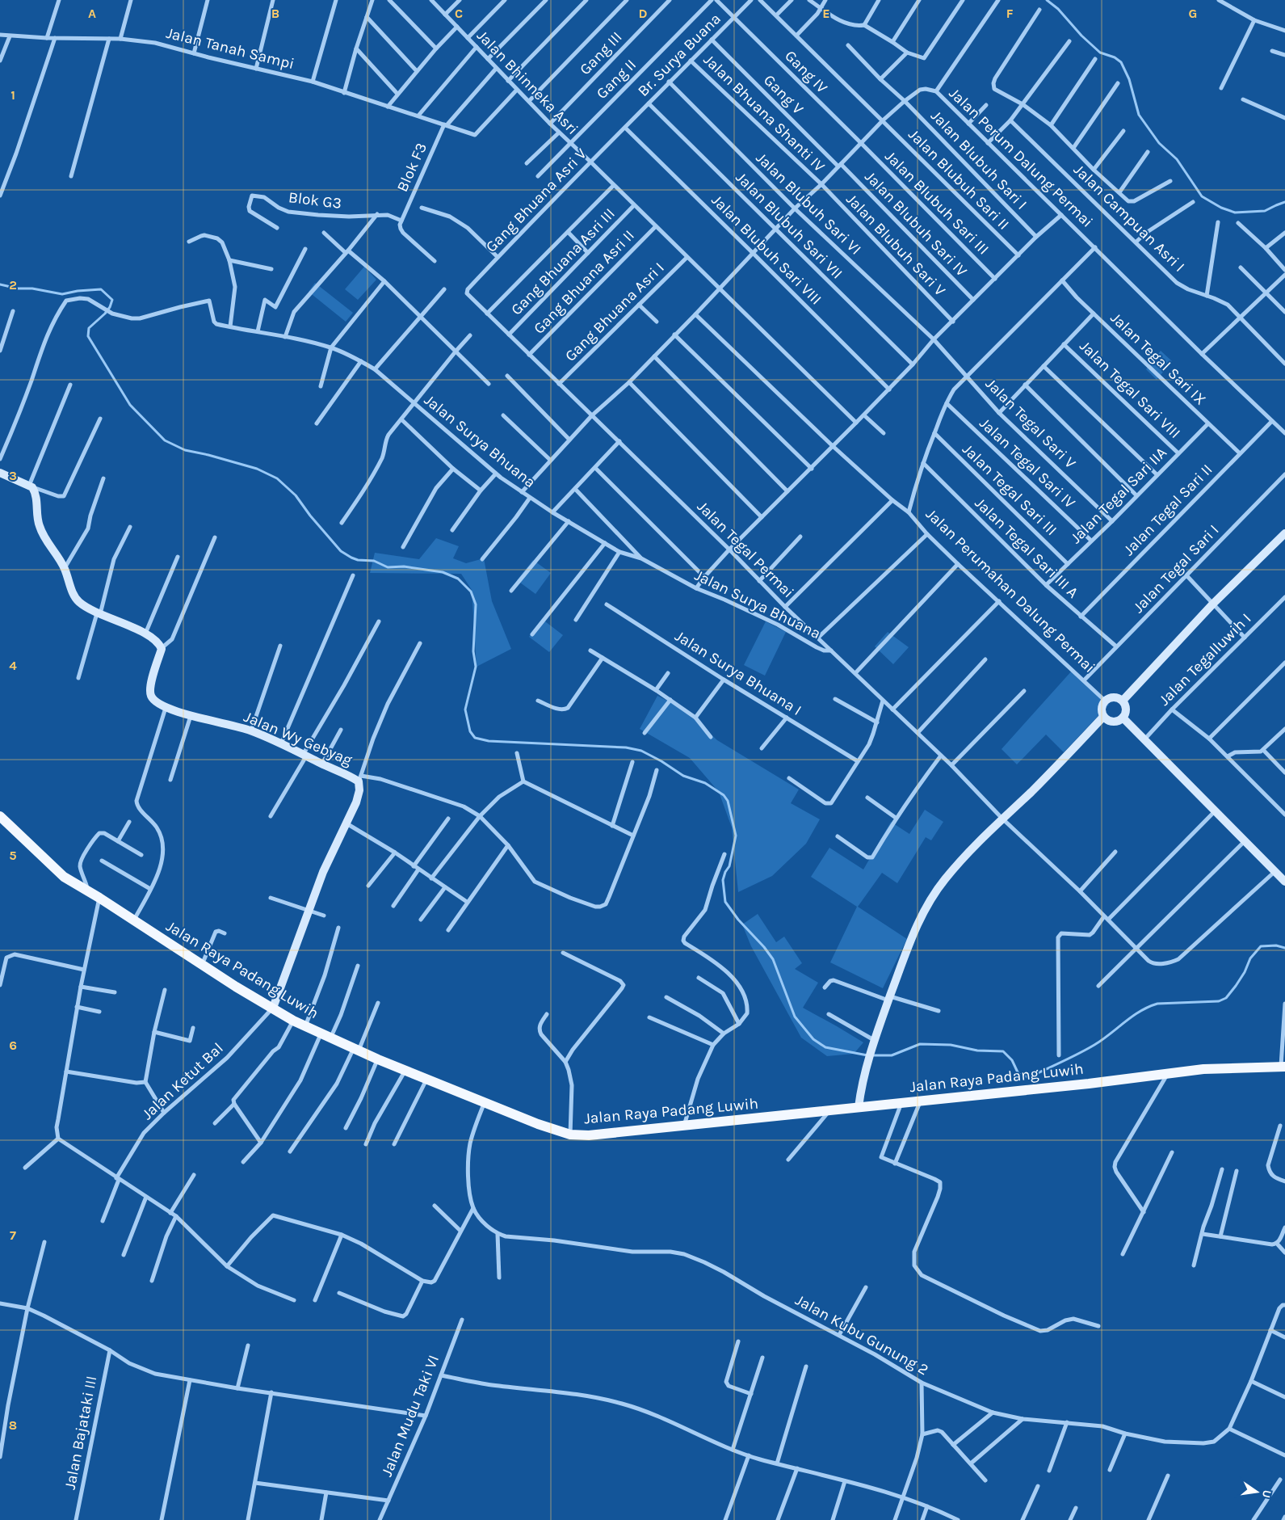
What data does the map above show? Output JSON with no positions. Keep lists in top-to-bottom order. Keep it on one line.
{"streets":{"main road":["Jalan Raya Padang Luwih"],"street":["Jalan Tanah Sampi","Gang III","Br. Surya Buana","Gang IV","Gang II","Jalan Bhinneka Asri","Gang V","Jalan Bhuana Shanti IV","Jalan Perum Dalung Permai","Jalan Blubuh Sari I","Blok F3","Jalan Blubuh Sari II","Blok G3","Gang Bhuana Asri V","Jalan Blubuh Sari III","Jalan Blubuh Sari VI","Jalan Campuan Asri I","Jalan Blubuh Sari IV","Jalan Blubuh Sari VII","Jalan Blubuh Sari V","Jalan Blubuh Sari VIII","Gang Bhuana Asri III","Gang Bhuana Asri II","Gang Bhuana Asri I","Jalan Tegal Sari IX","Jalan Tegal Sari VIII","Jalan Tegal Sari V","Jalan Surya Bhuana","Jalan Tegal Sari IV","Jalan Tegal Sari III","Jalan Tegal Sari IIA","Jalan Tegal Sari II","Jalan Tegal Sari III A","Jalan Tegal Permai","Jalan Tegal Sari I","Jalan Perumahan Dalung Permai","Jalan Tegalluwih I","Jalan Surya Bhuana I","Jalan Wy Gebyag","Jalan Ketut Bal","Jalan Kubu Gunung 2","Jalan Mudu Taki VI","Jalan Bajataki III"]},"crossings":[["Jalan Tanah Sampi","Jalan Bhinneka Asri"],["Jalan Tanah Sampi","Blok F3"],["Gang III","Jalan Bhinneka Asri"],["Br. Surya Buana","Gang IV"],["Br. Surya Buana","Gang V"],["Br. Surya Buana","Jalan Bhuana Shanti IV"],["Br. Surya Buana","Gang Bhuana Asri V"],["Br. Surya Buana","Jalan Blubuh Sari VI"],["Br. Surya Buana","Jalan Blubuh Sari VII"],["Br. Surya Buana","Jalan Blubuh Sari VIII"],["Gang IV","Jalan Perum Dalung Permai"],["Gang IV","Jalan Blubuh Sari III"],["Gang II","Jalan Bhinneka Asri"],["Jalan Bhinneka Asri","Blok F3"],["Jalan Bhinneka Asri","Gang Bhuana Asri V"],["Gang V","Jalan Perum Dalung Permai"],["Gang V","Jalan Blubuh Sari IV"],["Jalan Bhuana Shanti IV","Jalan Perum Dalung Permai"],["Jalan Bhuana Shanti IV","Jalan Blubuh Sari V"],["Jalan Perum Dalung Permai","Jalan Blubuh Sari I"],["Jalan Perum Dalung Permai","Jalan Blubuh Sari II"],["Jalan Perum Dalung Permai","Jalan Blubuh Sari III"],["Jalan Perum Dalung Permai","Jalan Blubuh Sari VI"],["Jalan Perum Dalung Permai","Jalan Blubuh Sari IV"],["Jalan Perum Dalung Permai","Jalan Blubuh Sari VII"],["Jalan Perum Dalung Permai","Jalan Blubuh Sari V"],["Jalan Perum Dalung Permai","Jalan Blubuh Sari VIII"],["Jalan Perum Dalung Permai","Jalan Tegal Sari II"],["Jalan Perum Dalung Permai","Jalan Tegal Permai"],["Jalan Perum Dalung Permai","Jalan Perumahan Dalung Permai"],["Blok F3","Blok G3"],["Gang Bhuana Asri V","Jalan Blubuh Sari VIII"],["Gang Bhuana Asri V","Jalan Tegal Permai"],["Jalan Blubuh Sari VI","Jalan Tegal Sari V"],["Gang Bhuana Asri III","Jalan Tegal Permai"],["Gang Bhuana Asri II","Jalan Tegal Permai"],["Gang Bhuana Asri I","Jalan Tegal Permai"],["Jalan Tegal Sari IX","Jalan Tegal Sari IIA"],["Jalan Tegal Sari IX","Jalan Tegal Sari II"],["Jalan Tegal Sari IX","Jalan Perumahan Dalung Permai"],["Jalan Tegal Sari VIII","Jalan Tegal Sari IIA"],["Jalan Tegal Sari V","Jalan Tegal Sari IIA"],["Jalan Tegal Sari V","Jalan Perumahan Dalung Permai"],["Jalan Surya Bhuana","Jalan Tegal Permai"],["Jalan Tegal Sari IV","Jalan Tegal Sari IIA"],["Jalan Tegal Sari IV","Jalan Perumahan Dalung Permai"],["Jalan Tegal Sari III","Jalan Tegal Sari IIA"],["Jalan Tegal Sari III","Jalan Perumahan Dalung Permai"],["Jalan Tegal Sari IIA","Jalan Tegal Sari III A"],["Jalan Tegal Sari II","Jalan Tegal Sari III A"],["Jalan Tegal Sari III A","Jalan Tegal Sari I"],["Jalan Tegal Sari III A","Jalan Perumahan Dalung Permai"],["Jalan Tegal Sari I","Jalan Perumahan Dalung Permai"],["Jalan Wy Gebyag","Jalan Raya Padang Luwih"],["Jalan Wy Gebyag","Jalan Ketut Bal"],["Jalan Raya Padang Luwih","Jalan Ketut Bal"]],"north":"right","grid":{"columns":["A","B","C","D","E","F","G"],"rows":["1","2","3","4","5","6","7","8"]}}
